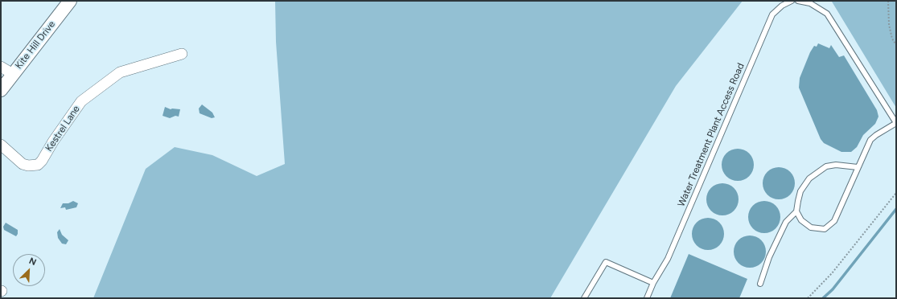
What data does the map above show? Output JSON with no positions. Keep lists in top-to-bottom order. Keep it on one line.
{"streets":{"street":["Kite Hill Drive","Kestrel Lane"],"lane":["Water Treatment Plant Access Road"]},"north":"top right"}
